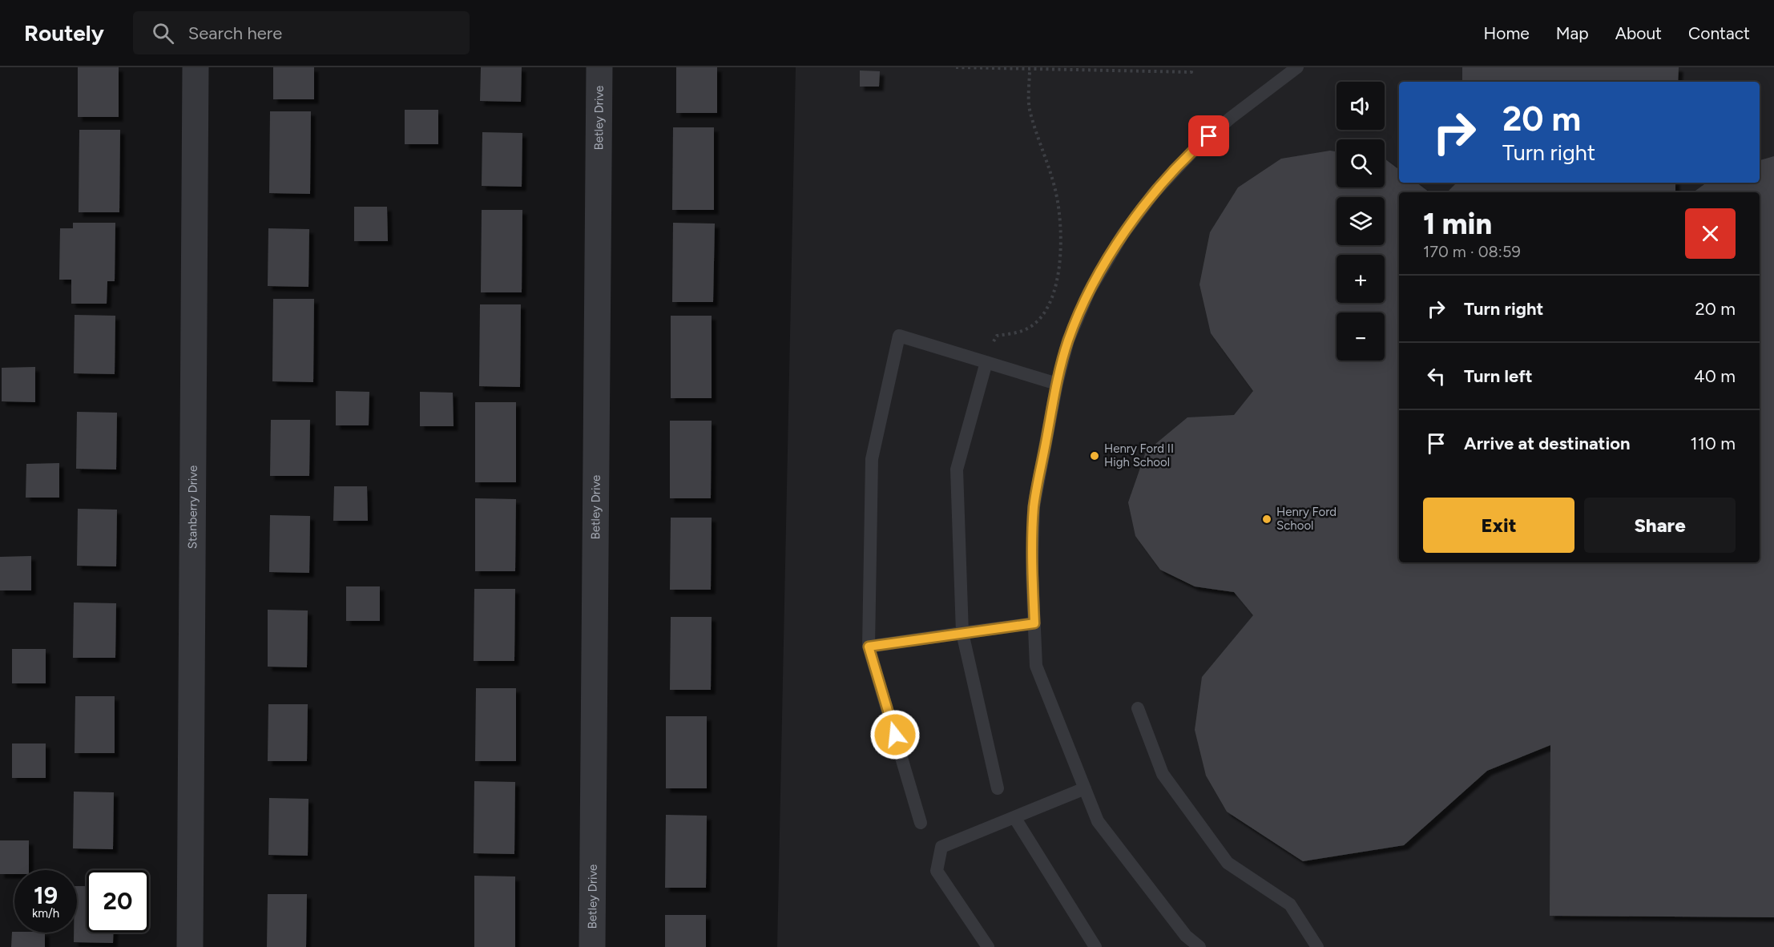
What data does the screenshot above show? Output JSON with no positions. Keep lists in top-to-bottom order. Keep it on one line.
{"streets":{"street":["Betley Drive","Stanberry Drive"]},"places":["Henry Ford II High School","Henry Ford School"],"page":{"header":"Routely","search":"Search here","nav":["Home","Map","About","Contact"],"map_buttons":["+","−"],"turn":["20 m","Turn right"],"heading":["1 min","170 m · 08:59"],"list":[{"name":"Turn right","value":"20 m"},{"name":"Turn left","value":"40 m"},{"name":"Arrive at destination","value":"110 m"}],"buttons":["Exit","Share"],"speed":"19 km/h","limit":"20"}}
